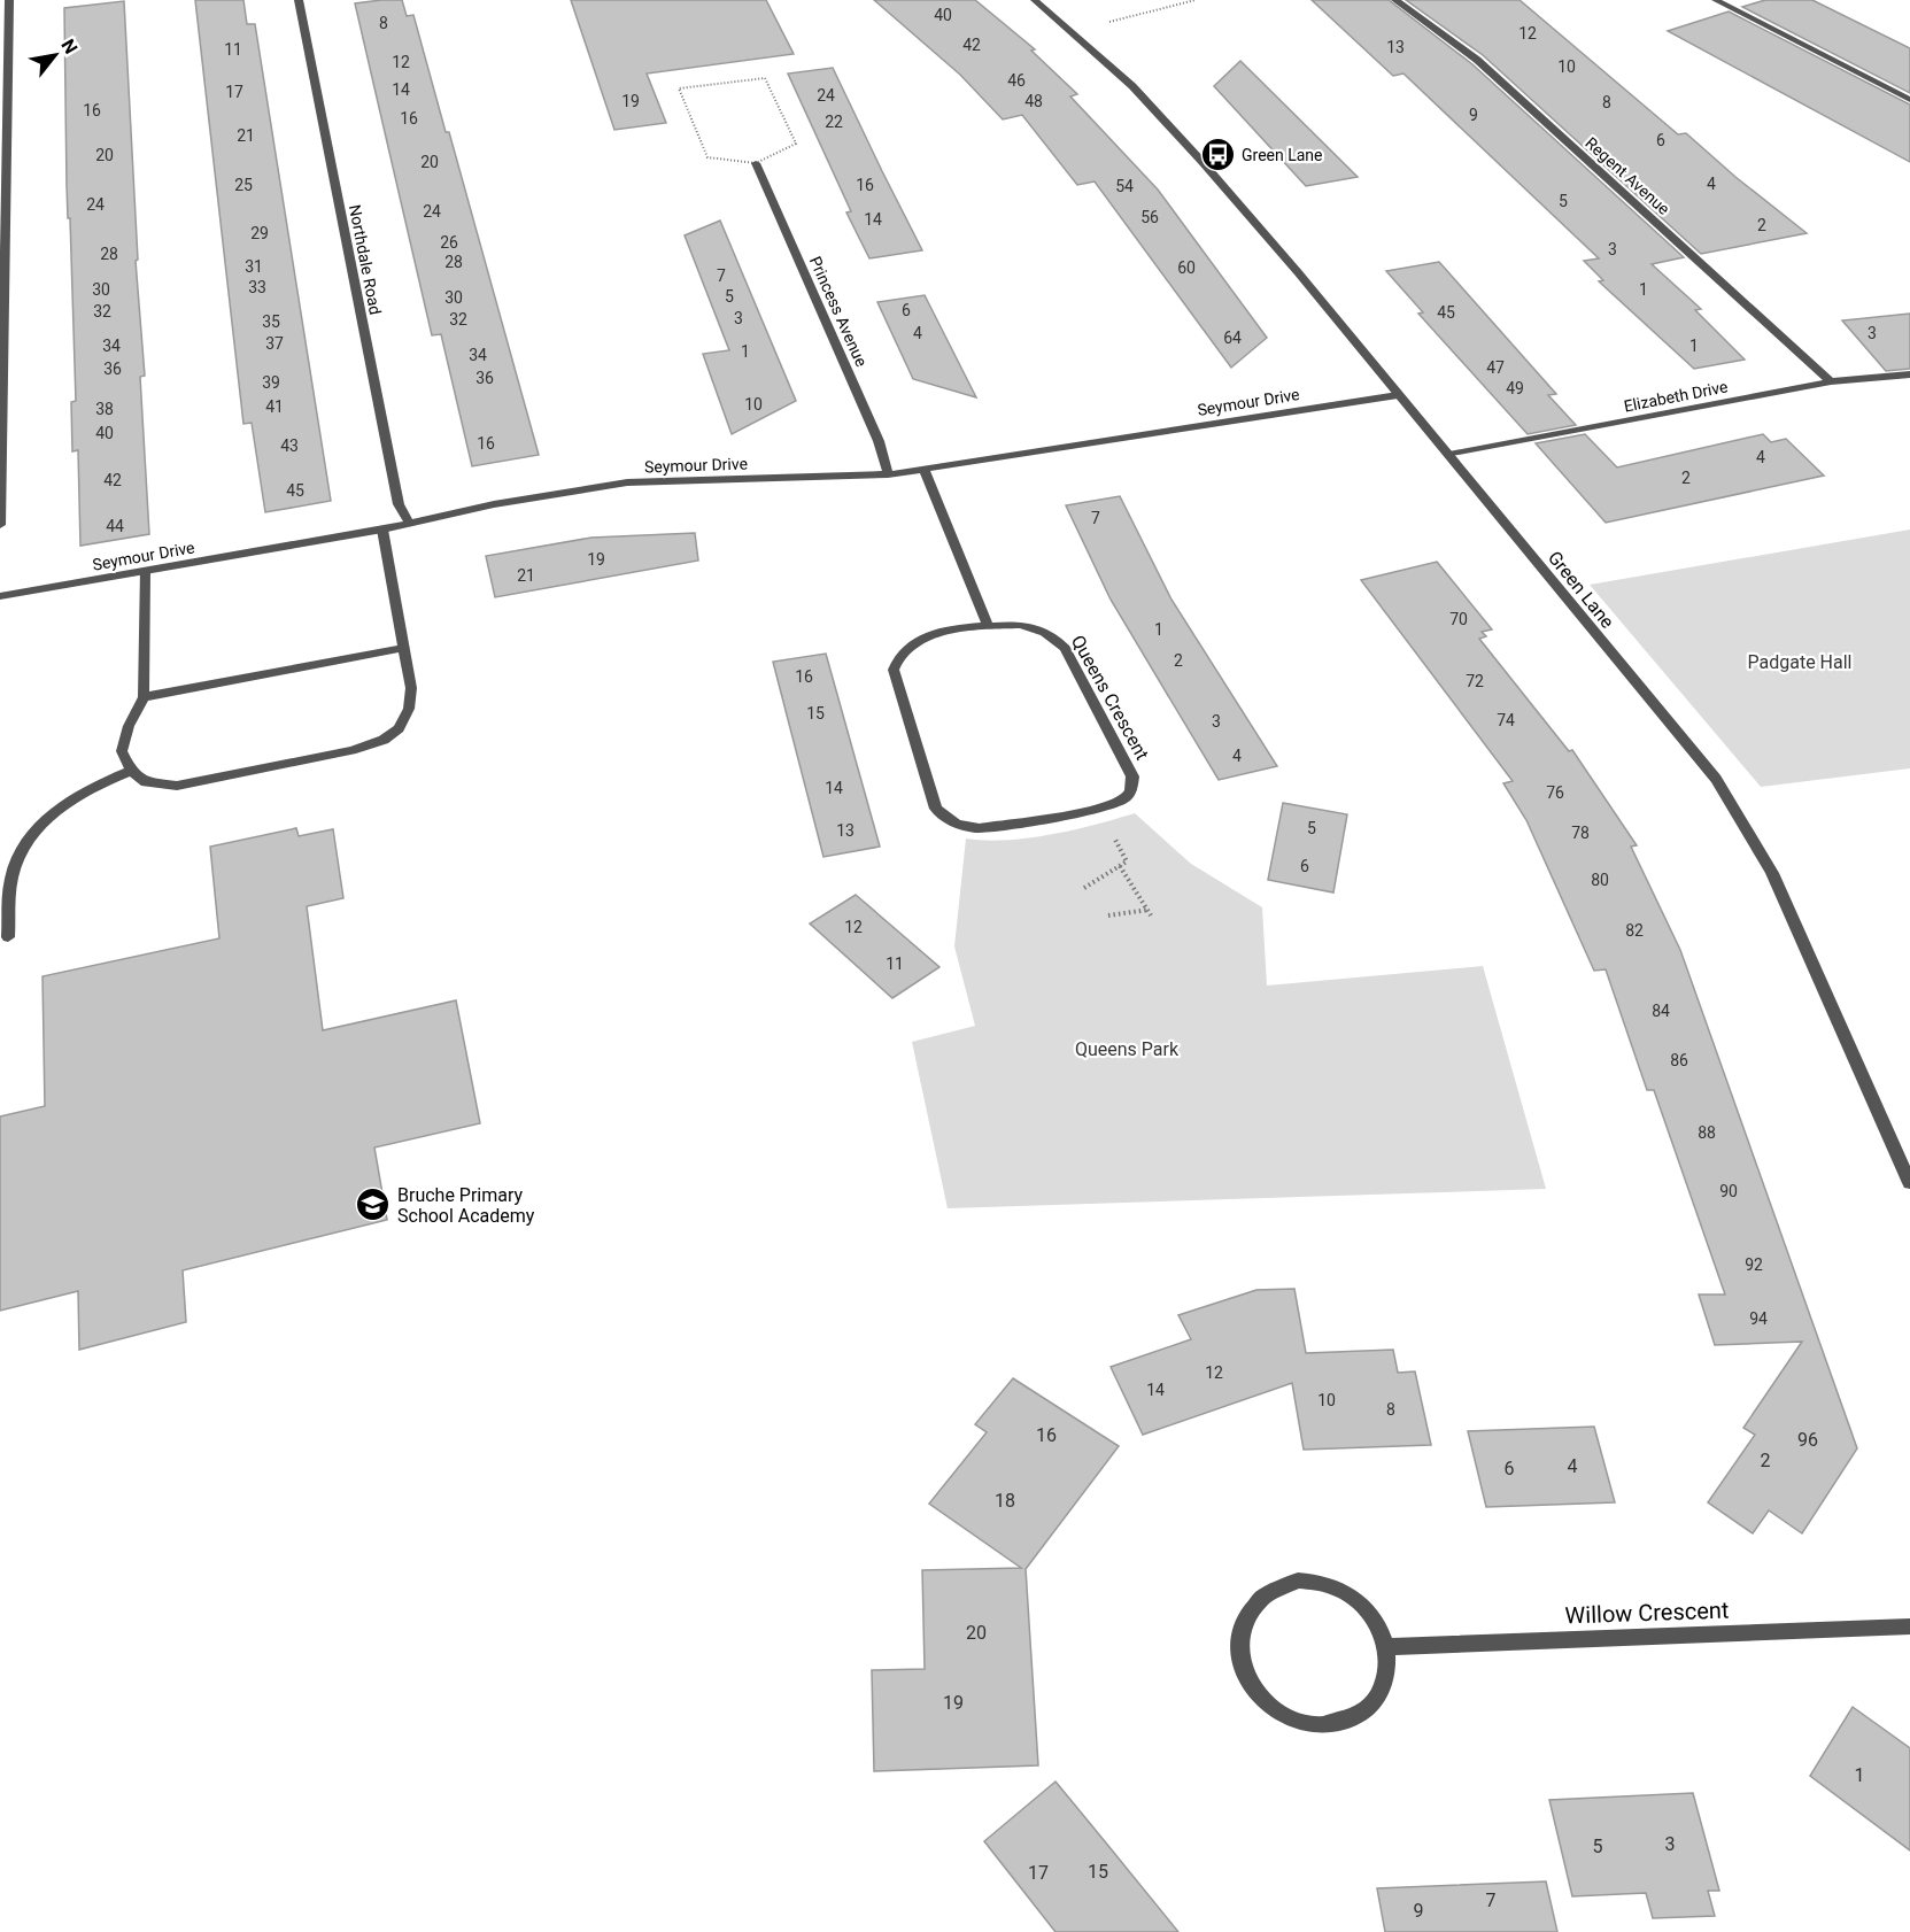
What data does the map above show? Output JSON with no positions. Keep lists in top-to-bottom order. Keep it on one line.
{"streets":{"street":["Regent Avenue","Northdale Road","Princess Avenue","Elizabeth Drive","Seymour Drive","Green Lane","Queens Crescent","Willow Crescent"]},"crossings":[["Regent Avenue","Elizabeth Drive"],["Northdale Road","Seymour Drive"],["Princess Avenue","Seymour Drive"],["Elizabeth Drive","Green Lane"],["Seymour Drive","Green Lane"]],"parks":["Padgate Hall","Queens Park"],"places":{"bus stop":["Green Lane"],"school or university":["Bruche Primary School Academy"]},"house_numbers":["40","8","12","42","13","11","12","10","46","14","17","24","19","48","8","16","9","16","22","21","6","20","20","4","25","16","54","5","24","24","56","14","2","29","26","3","28","28","31","60","7","33","30","1","5","30","6","32","45","3","32","35","4","3","64","37","34","1","1","34","47","36","36","39","49","10","41","38","40","16","43","4","2","42","45","7","44","19","21","70","1","2","16","72","15","74","3","4","14","76","5","13","78","6","80","12","82","11","84","86","88","90","92","94","12","14","10","8","16","96","2","4","6","18","20","19","1","3","5","15","17","7","9"],"north":"top right"}
